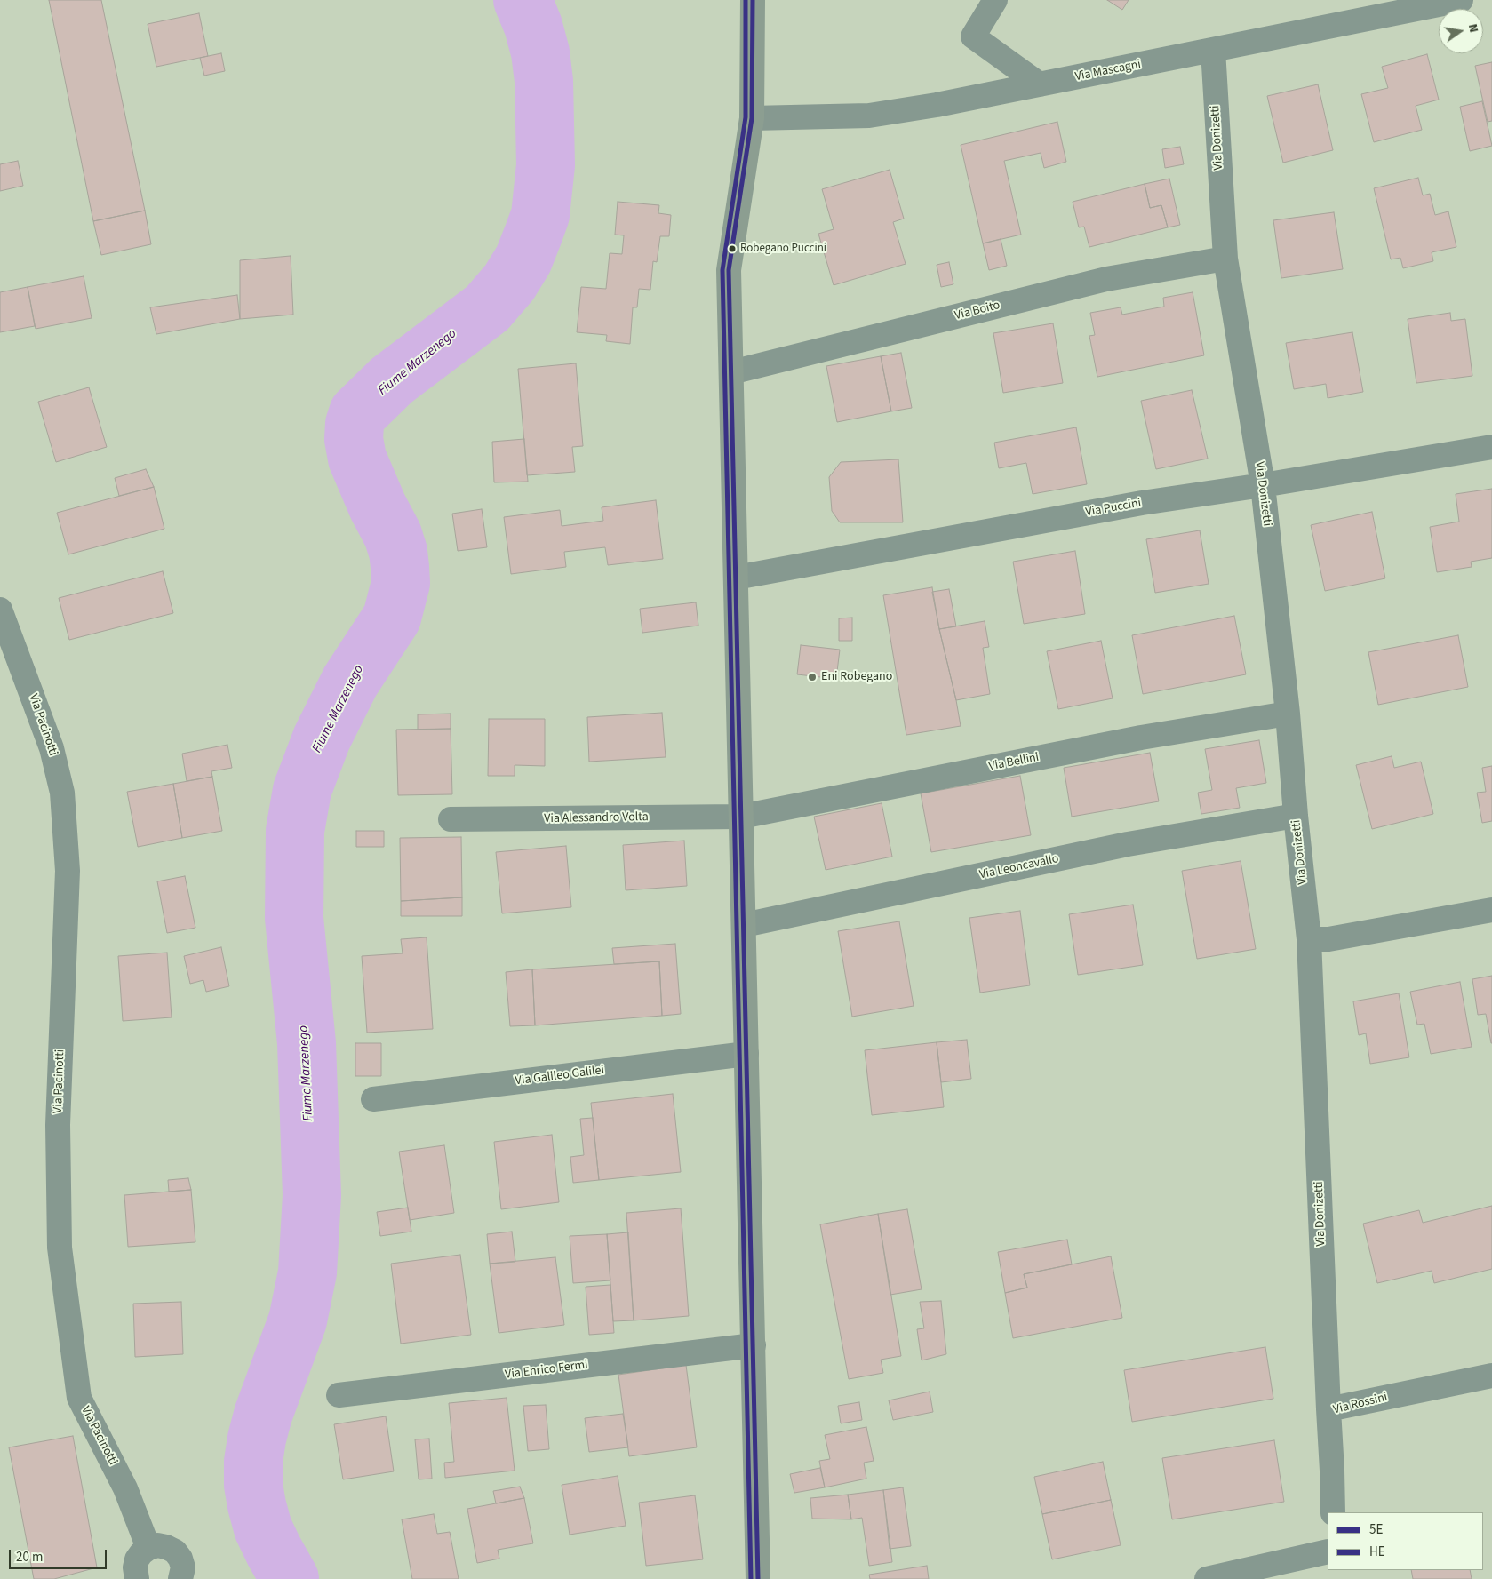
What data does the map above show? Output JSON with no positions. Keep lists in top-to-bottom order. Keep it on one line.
{"streets":{"street":["Via Mascagni","Via Donizetti","Via Boito","Via Puccini","Via Pacinotti","Via Bellini","Via Alessandro Volta","Via Leoncavallo","Via Galileo Galilei","Via Enrico Fermi","Via Rossini"]},"crossings":[["Via Mascagni","Via Donizetti"],["Via Donizetti","Via Boito"],["Via Donizetti","Via Puccini"],["Via Donizetti","Via Bellini"],["Via Donizetti","Via Leoncavallo"],["Via Donizetti","Via Rossini"],["Via Bellini","Via Alessandro Volta"]],"water":["Fiume Marzenego"],"places":["Robegano Puccini","Eni Robegano"],"lines":["transit line 5E","transit line HE"],"legend":["5E","HE"],"scale_bar":"20 m","north":"right"}
